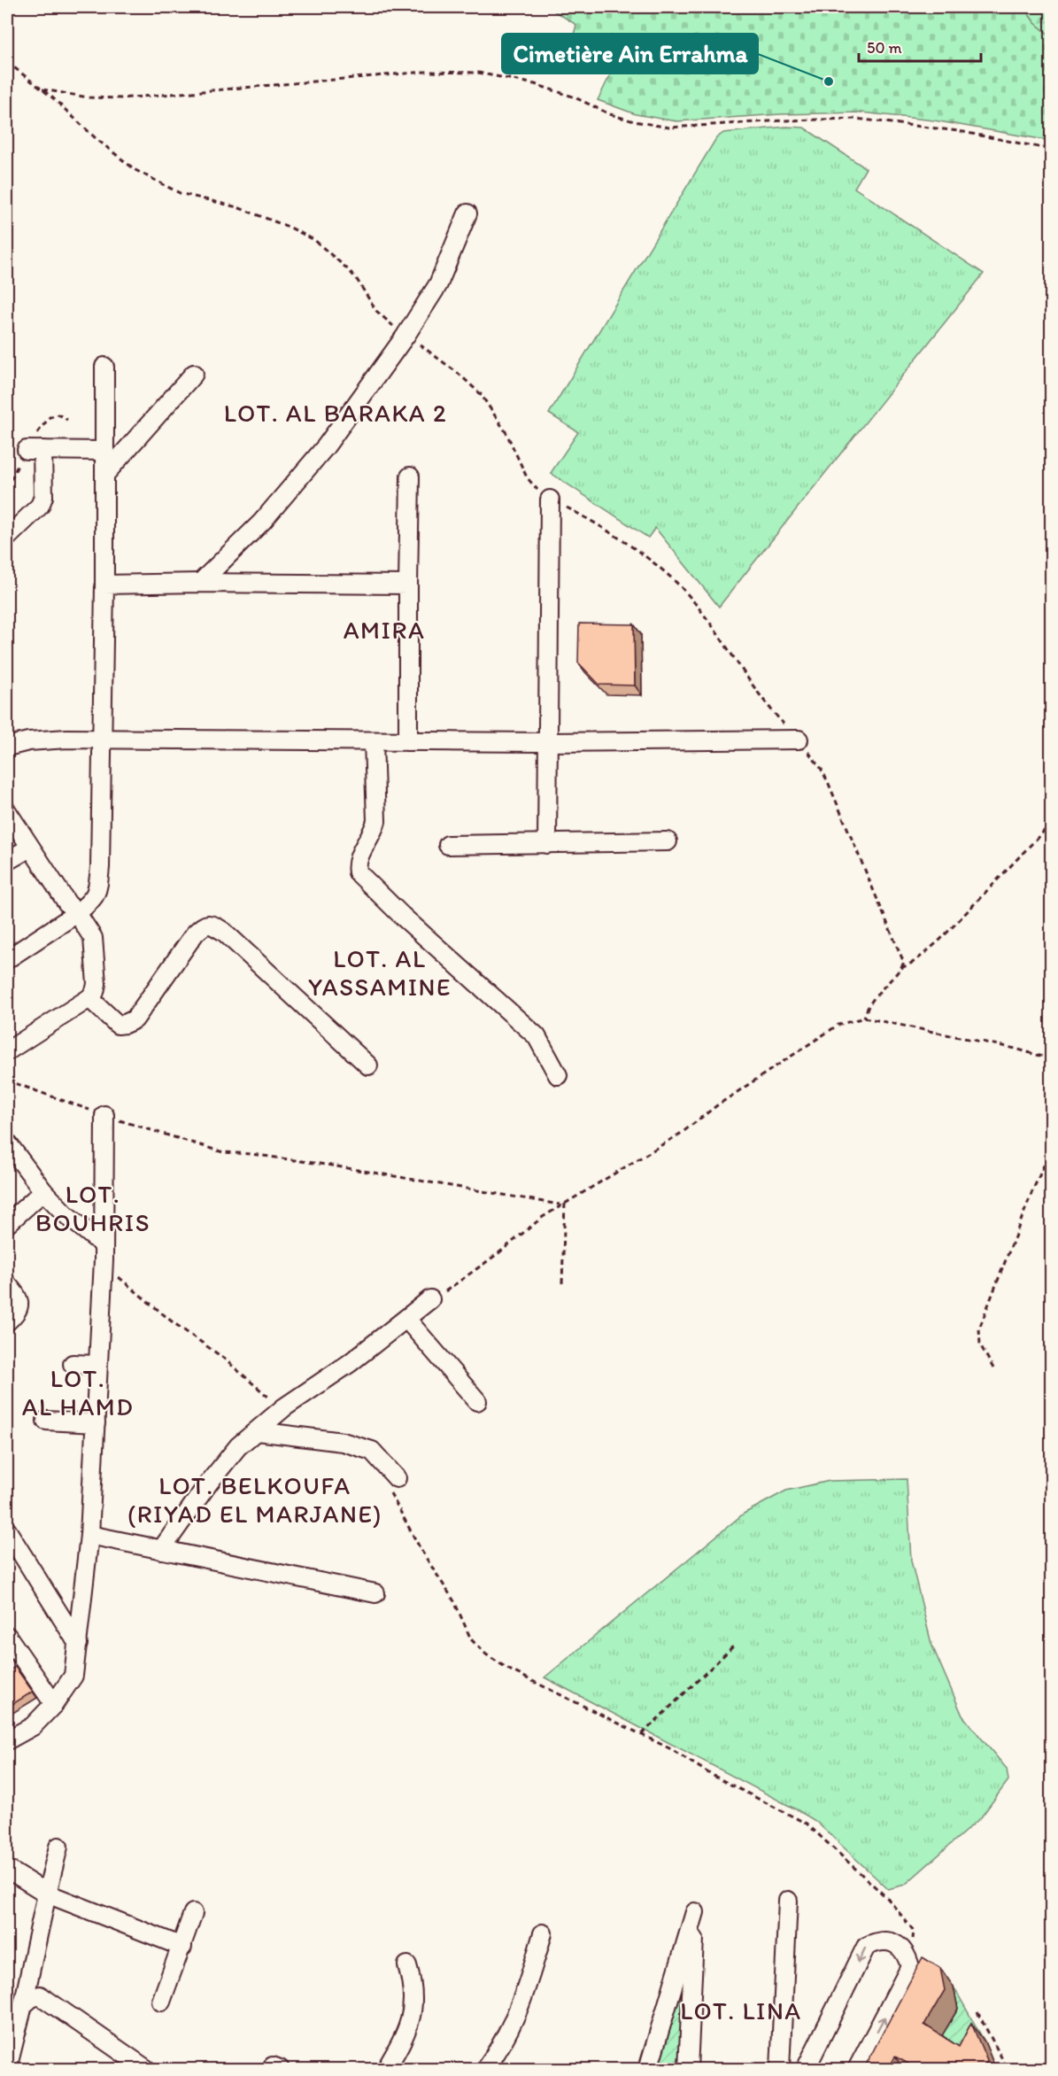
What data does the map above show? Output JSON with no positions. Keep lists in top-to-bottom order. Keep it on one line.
{"districts":["LOT. AL BARAKA 2","AMIRA","LOT. AL YASSAMINE","LOT. BOUHRIS","LOT. AL HAMD","LOT. BELKOUFA (RIYAD EL MARJANE)","LOT. LINA"],"places":["Cimetière Ain Errahma"],"scale_bar":"50 m"}
